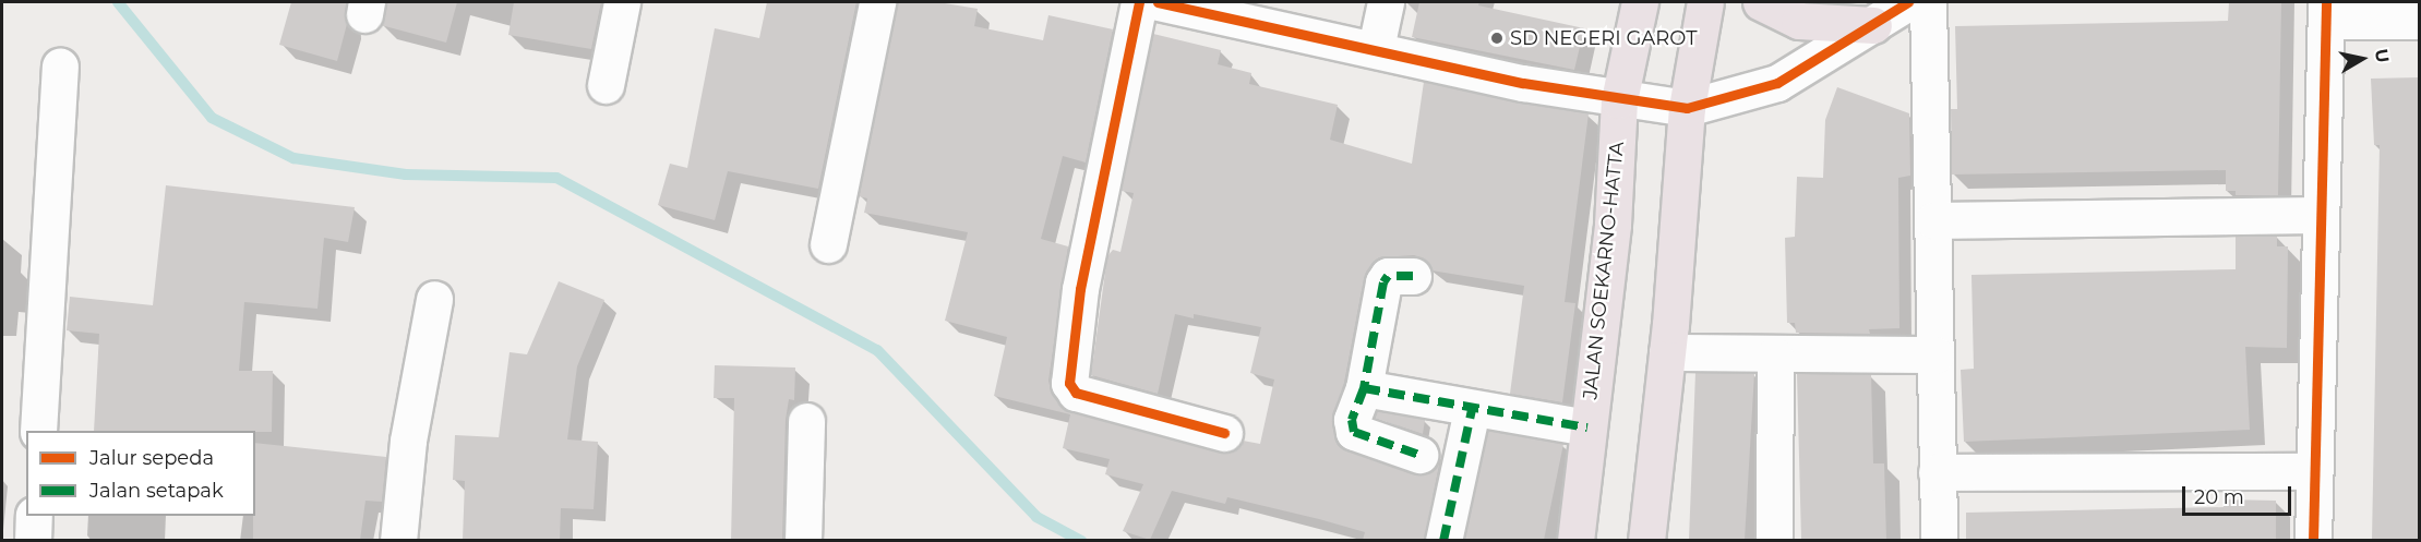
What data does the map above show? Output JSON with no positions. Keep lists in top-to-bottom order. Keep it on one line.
{"streets":{"highway":["JALAN SOEKARNO-HATTA"]},"places":["SD NEGERI GAROT"],"legend":["Jalur sepeda","Jalan setapak"],"scale_bar":"20 m","north":"right"}
